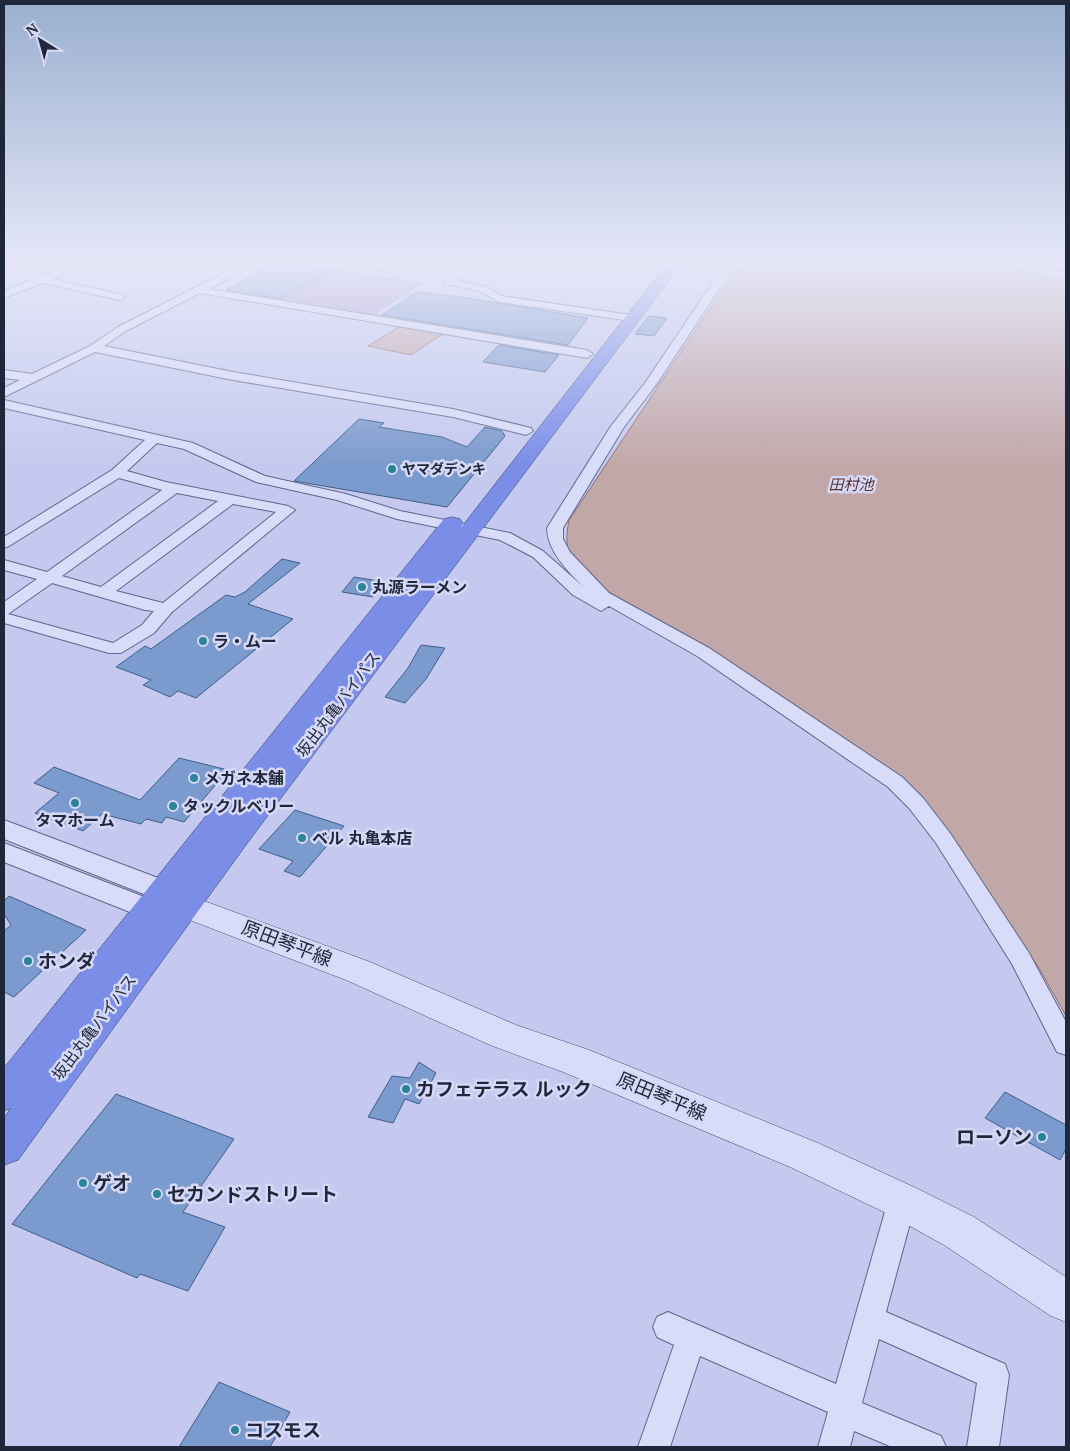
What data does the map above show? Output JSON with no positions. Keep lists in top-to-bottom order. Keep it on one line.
{"streets":{"highway":["坂出丸亀バイパス"],"main road":["原田琴平線"]},"crossings":[["坂出丸亀バイパス","原田琴平線"]],"water":["田村池"],"places":["ヤマダデンキ","丸源ラーメン","ラ・ムー","メガネ本舗","タマホーム","タックルベリー","ベル 丸亀本店","ホンダ","カフェテラス ルック","ローソン","ゲオ","セカンドストリート","コスモス"],"north":"top left"}
